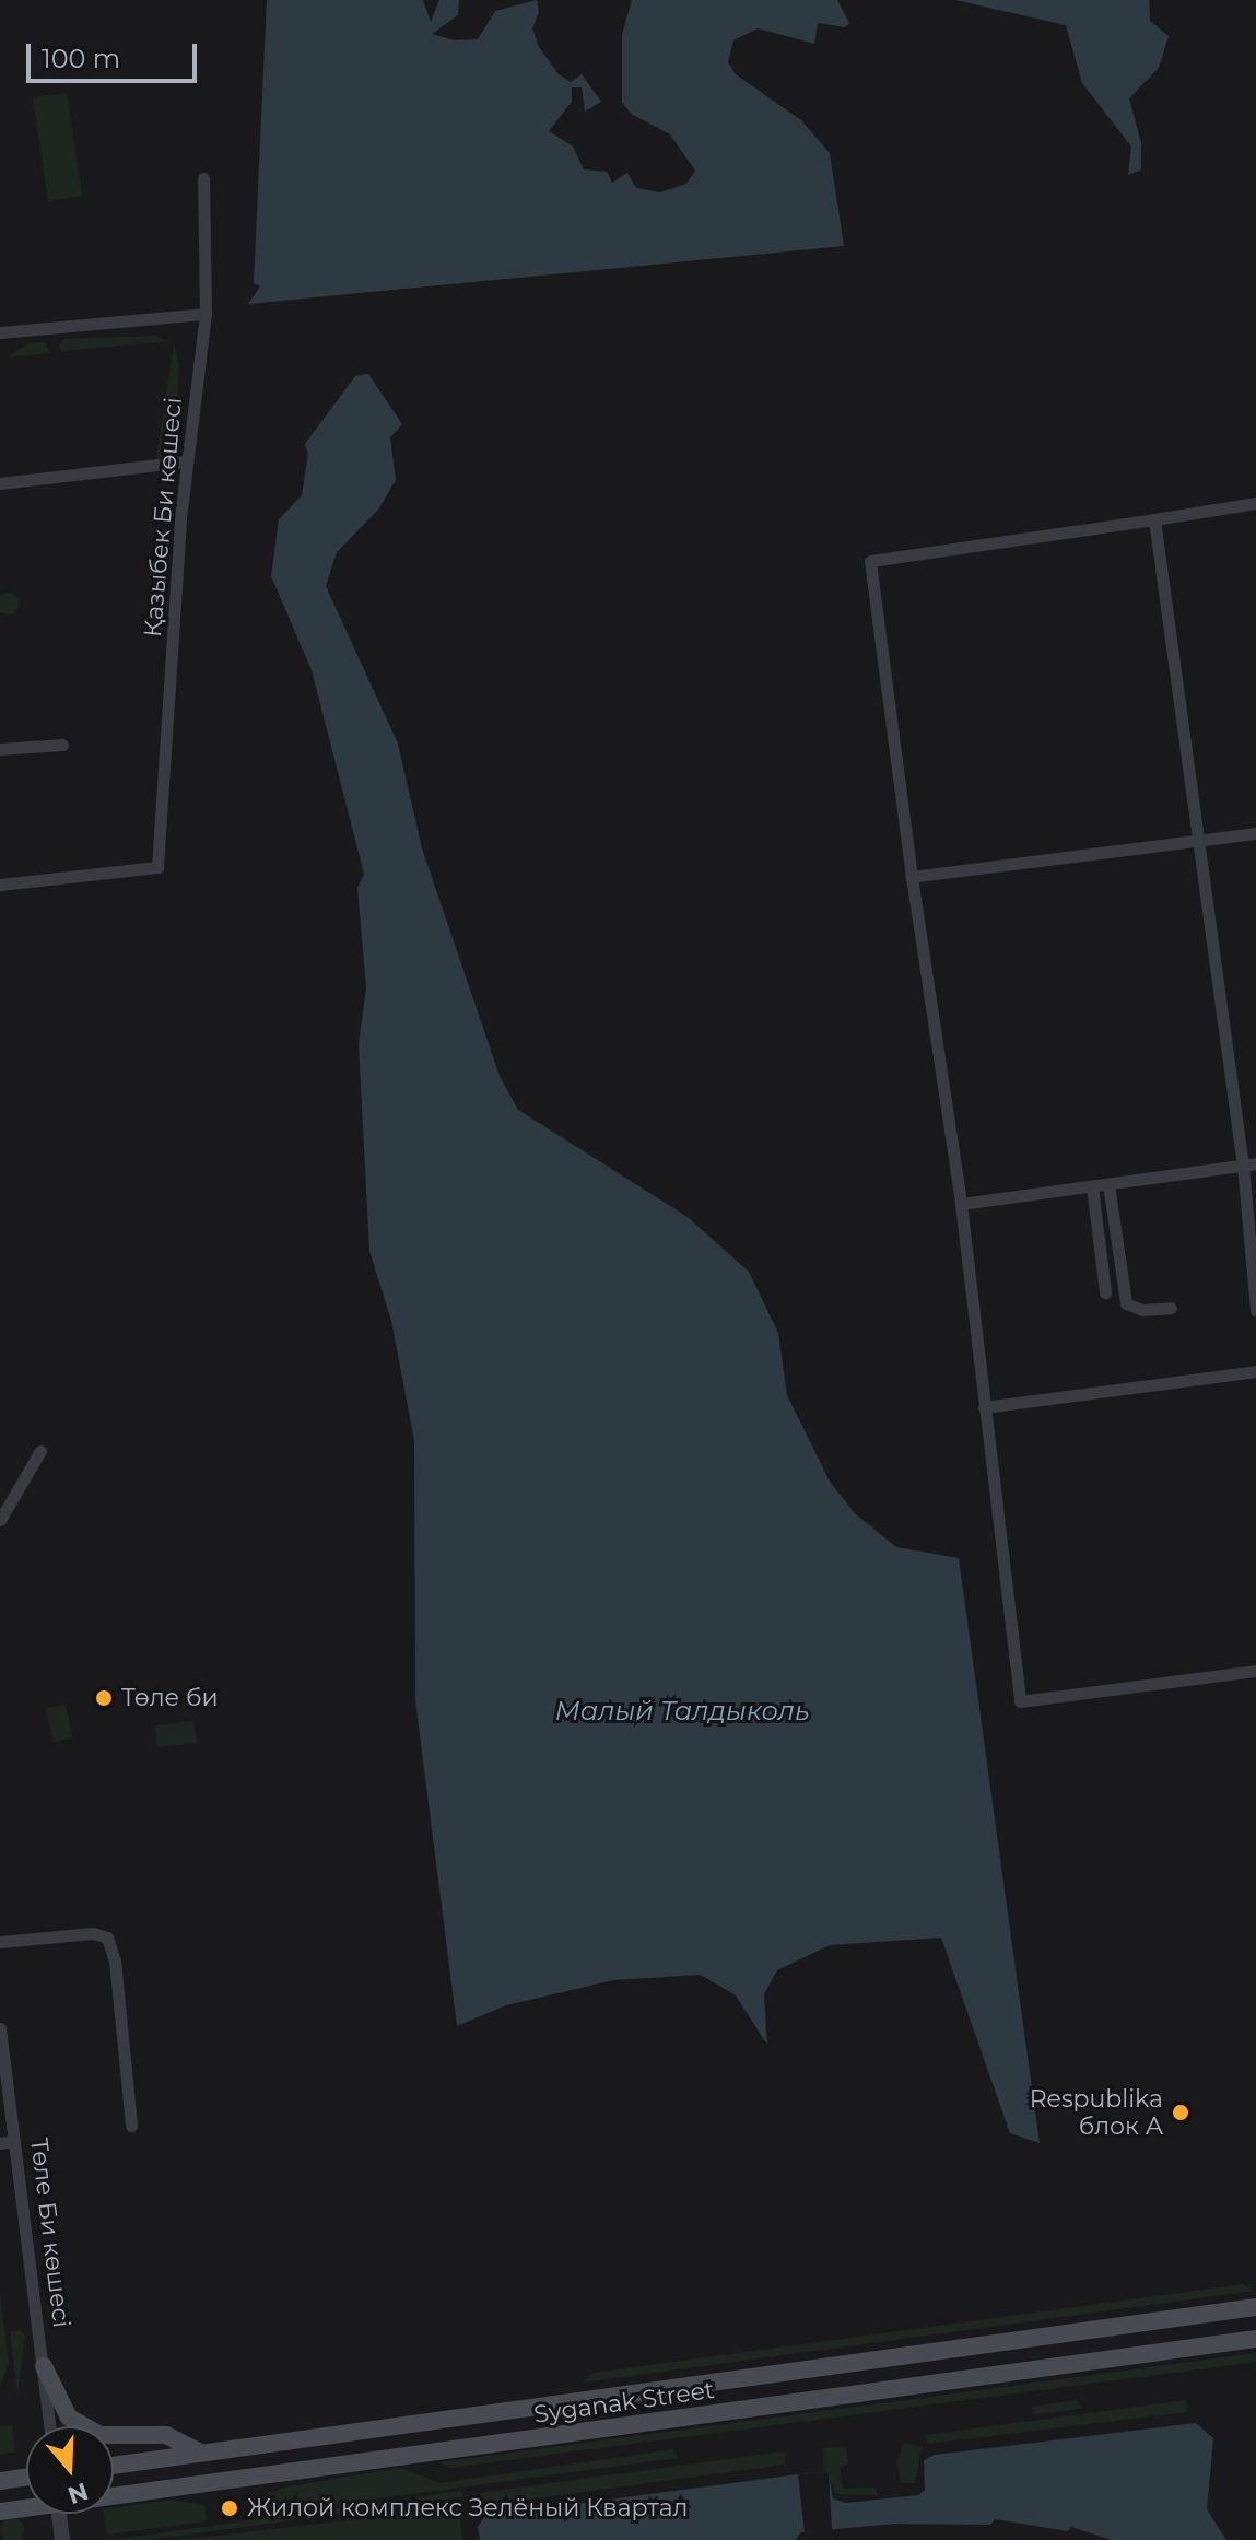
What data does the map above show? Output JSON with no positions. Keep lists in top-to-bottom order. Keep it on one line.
{"streets":{"main road":["Syganak Street"],"street":["Қазыбек Би көшесі","Төле Би көшесі"]},"water":["Малый Талдыколь"],"places":["Төле би","Respublika блок А","Жилой комплекс Зелёный Квартал"],"scale_bar":"100 m","north":"bottom"}
